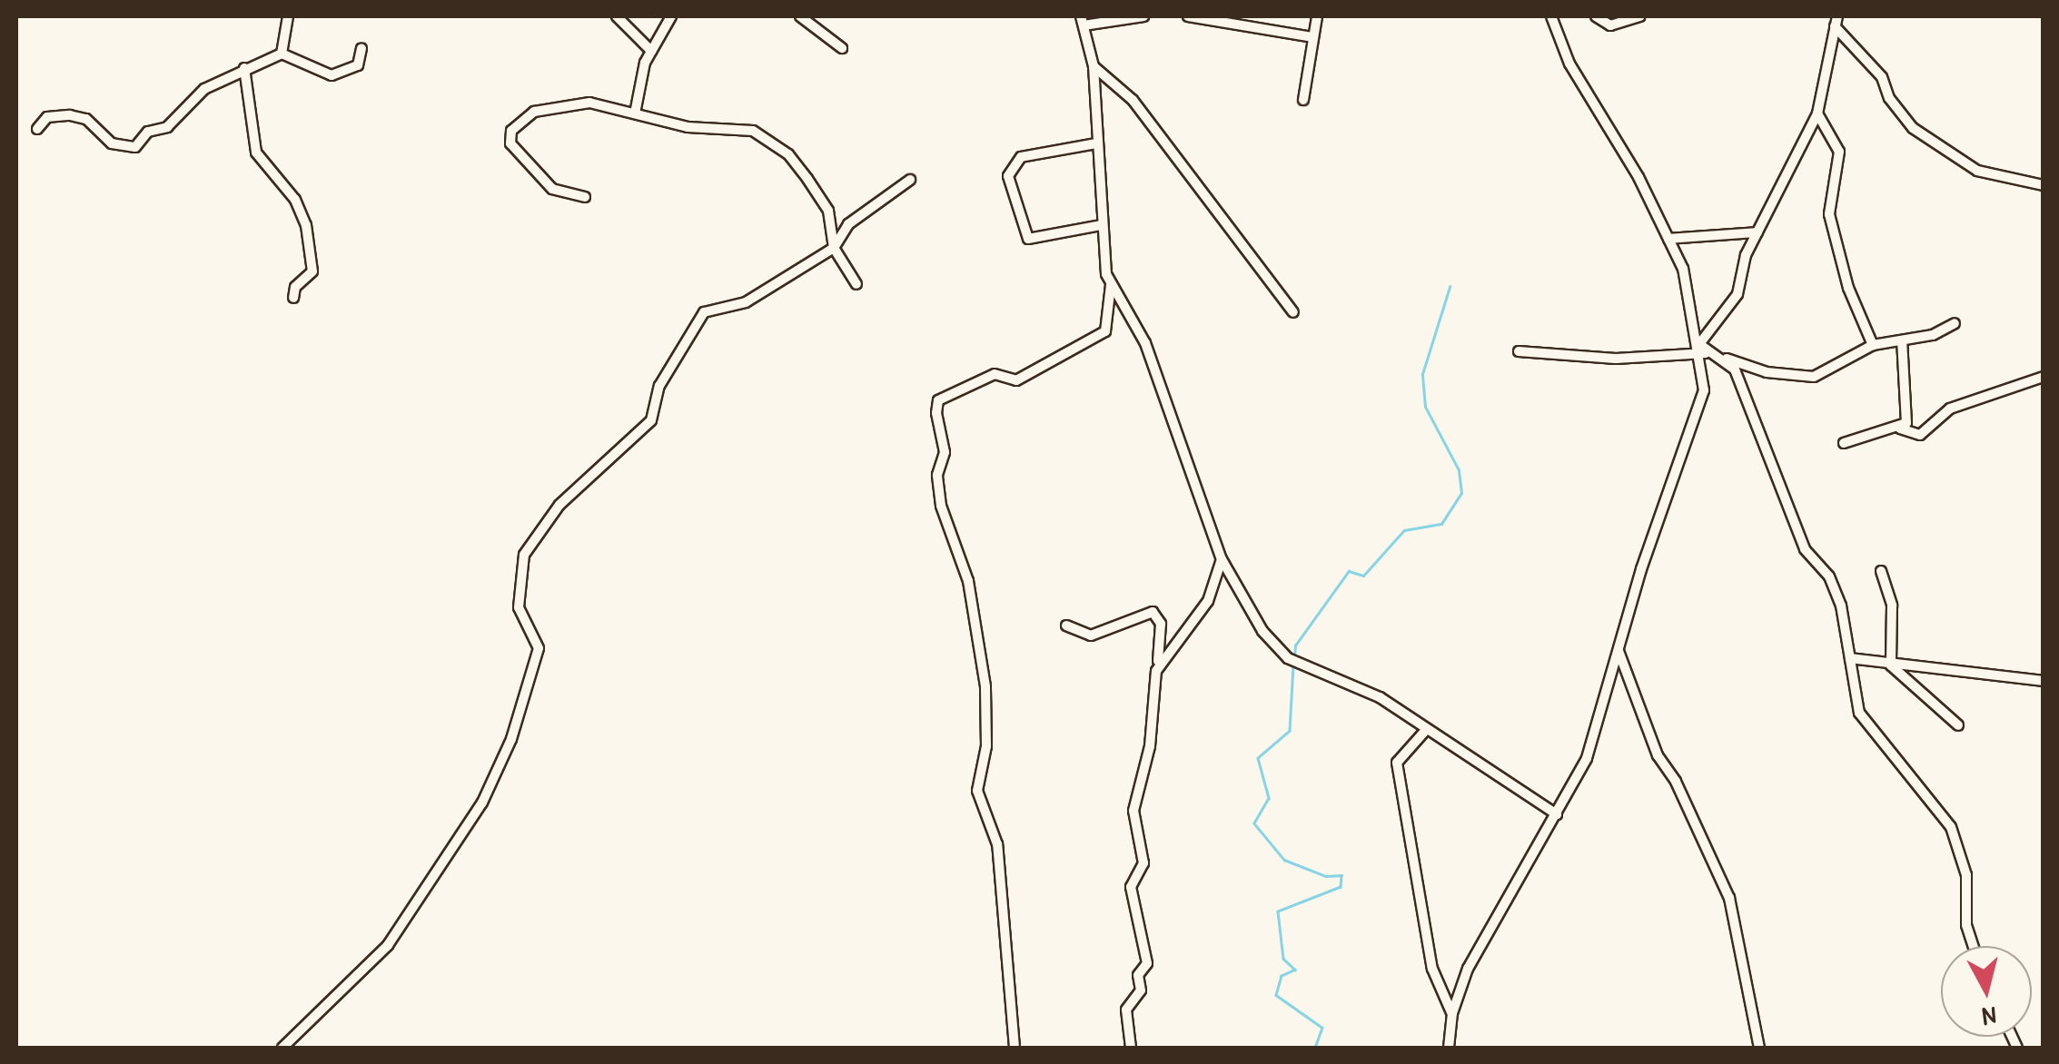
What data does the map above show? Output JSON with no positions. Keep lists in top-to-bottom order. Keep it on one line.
{"north":"bottom"}
